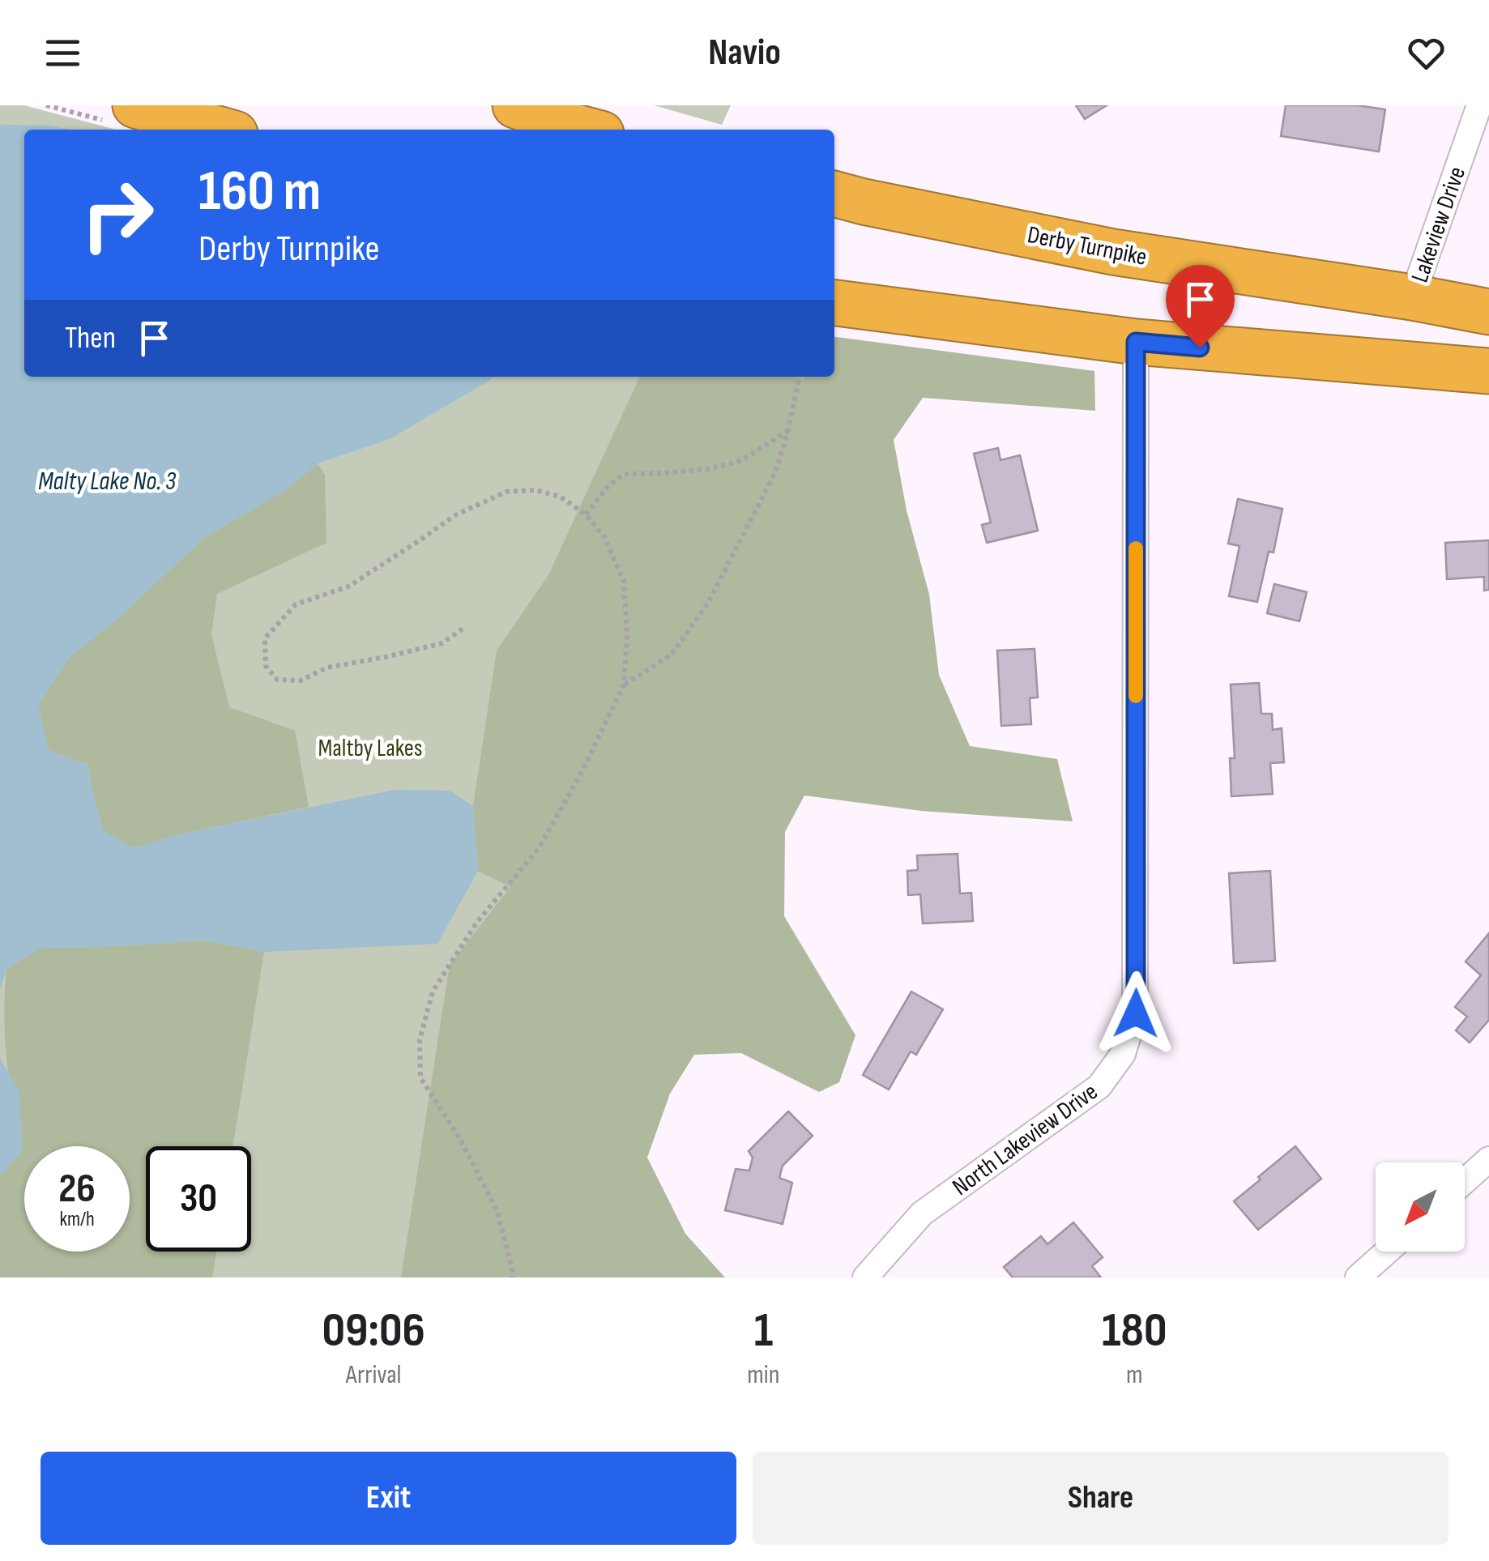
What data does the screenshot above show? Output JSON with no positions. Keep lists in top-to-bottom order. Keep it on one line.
{"streets":{"highway":["Derby Turnpike"],"street":["Lakeview Drive","North Lakeview Drive"]},"crossings":[["Lakeview Drive","Derby Turnpike"]],"water":["Malty Lake No. 3"],"parks":["Maltby Lakes"],"north":"bottom left","page":{"header":"Navio","turn":["160 m","Derby Turnpike"],"then":"Then","speed":"26 km/h","limit":"30","eta":["09:06","Arrival","1","min","180","m"],"buttons":["Exit","Share"]}}
